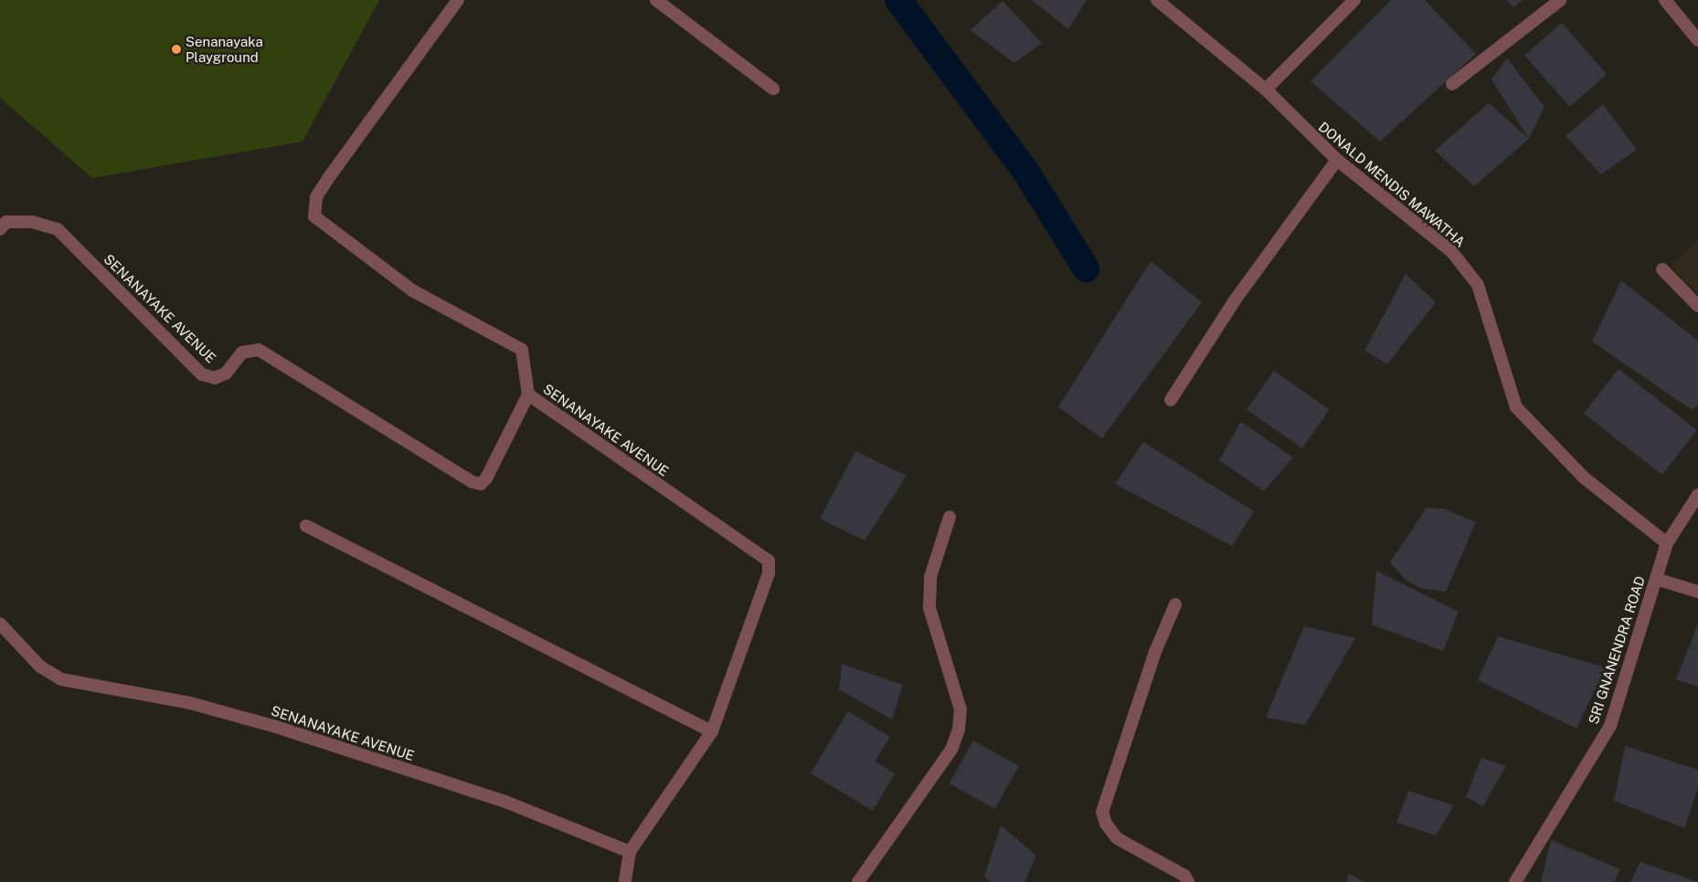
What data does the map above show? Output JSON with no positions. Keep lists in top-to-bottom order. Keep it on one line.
{"streets":{"street":["DONALD MENDIS MAWATHA","SENANAYAKE AVENUE","SRI GNANENDRA ROAD"]},"crossings":[["DONALD MENDIS MAWATHA","SRI GNANENDRA ROAD"]],"places":["Senanayaka Playground"]}
